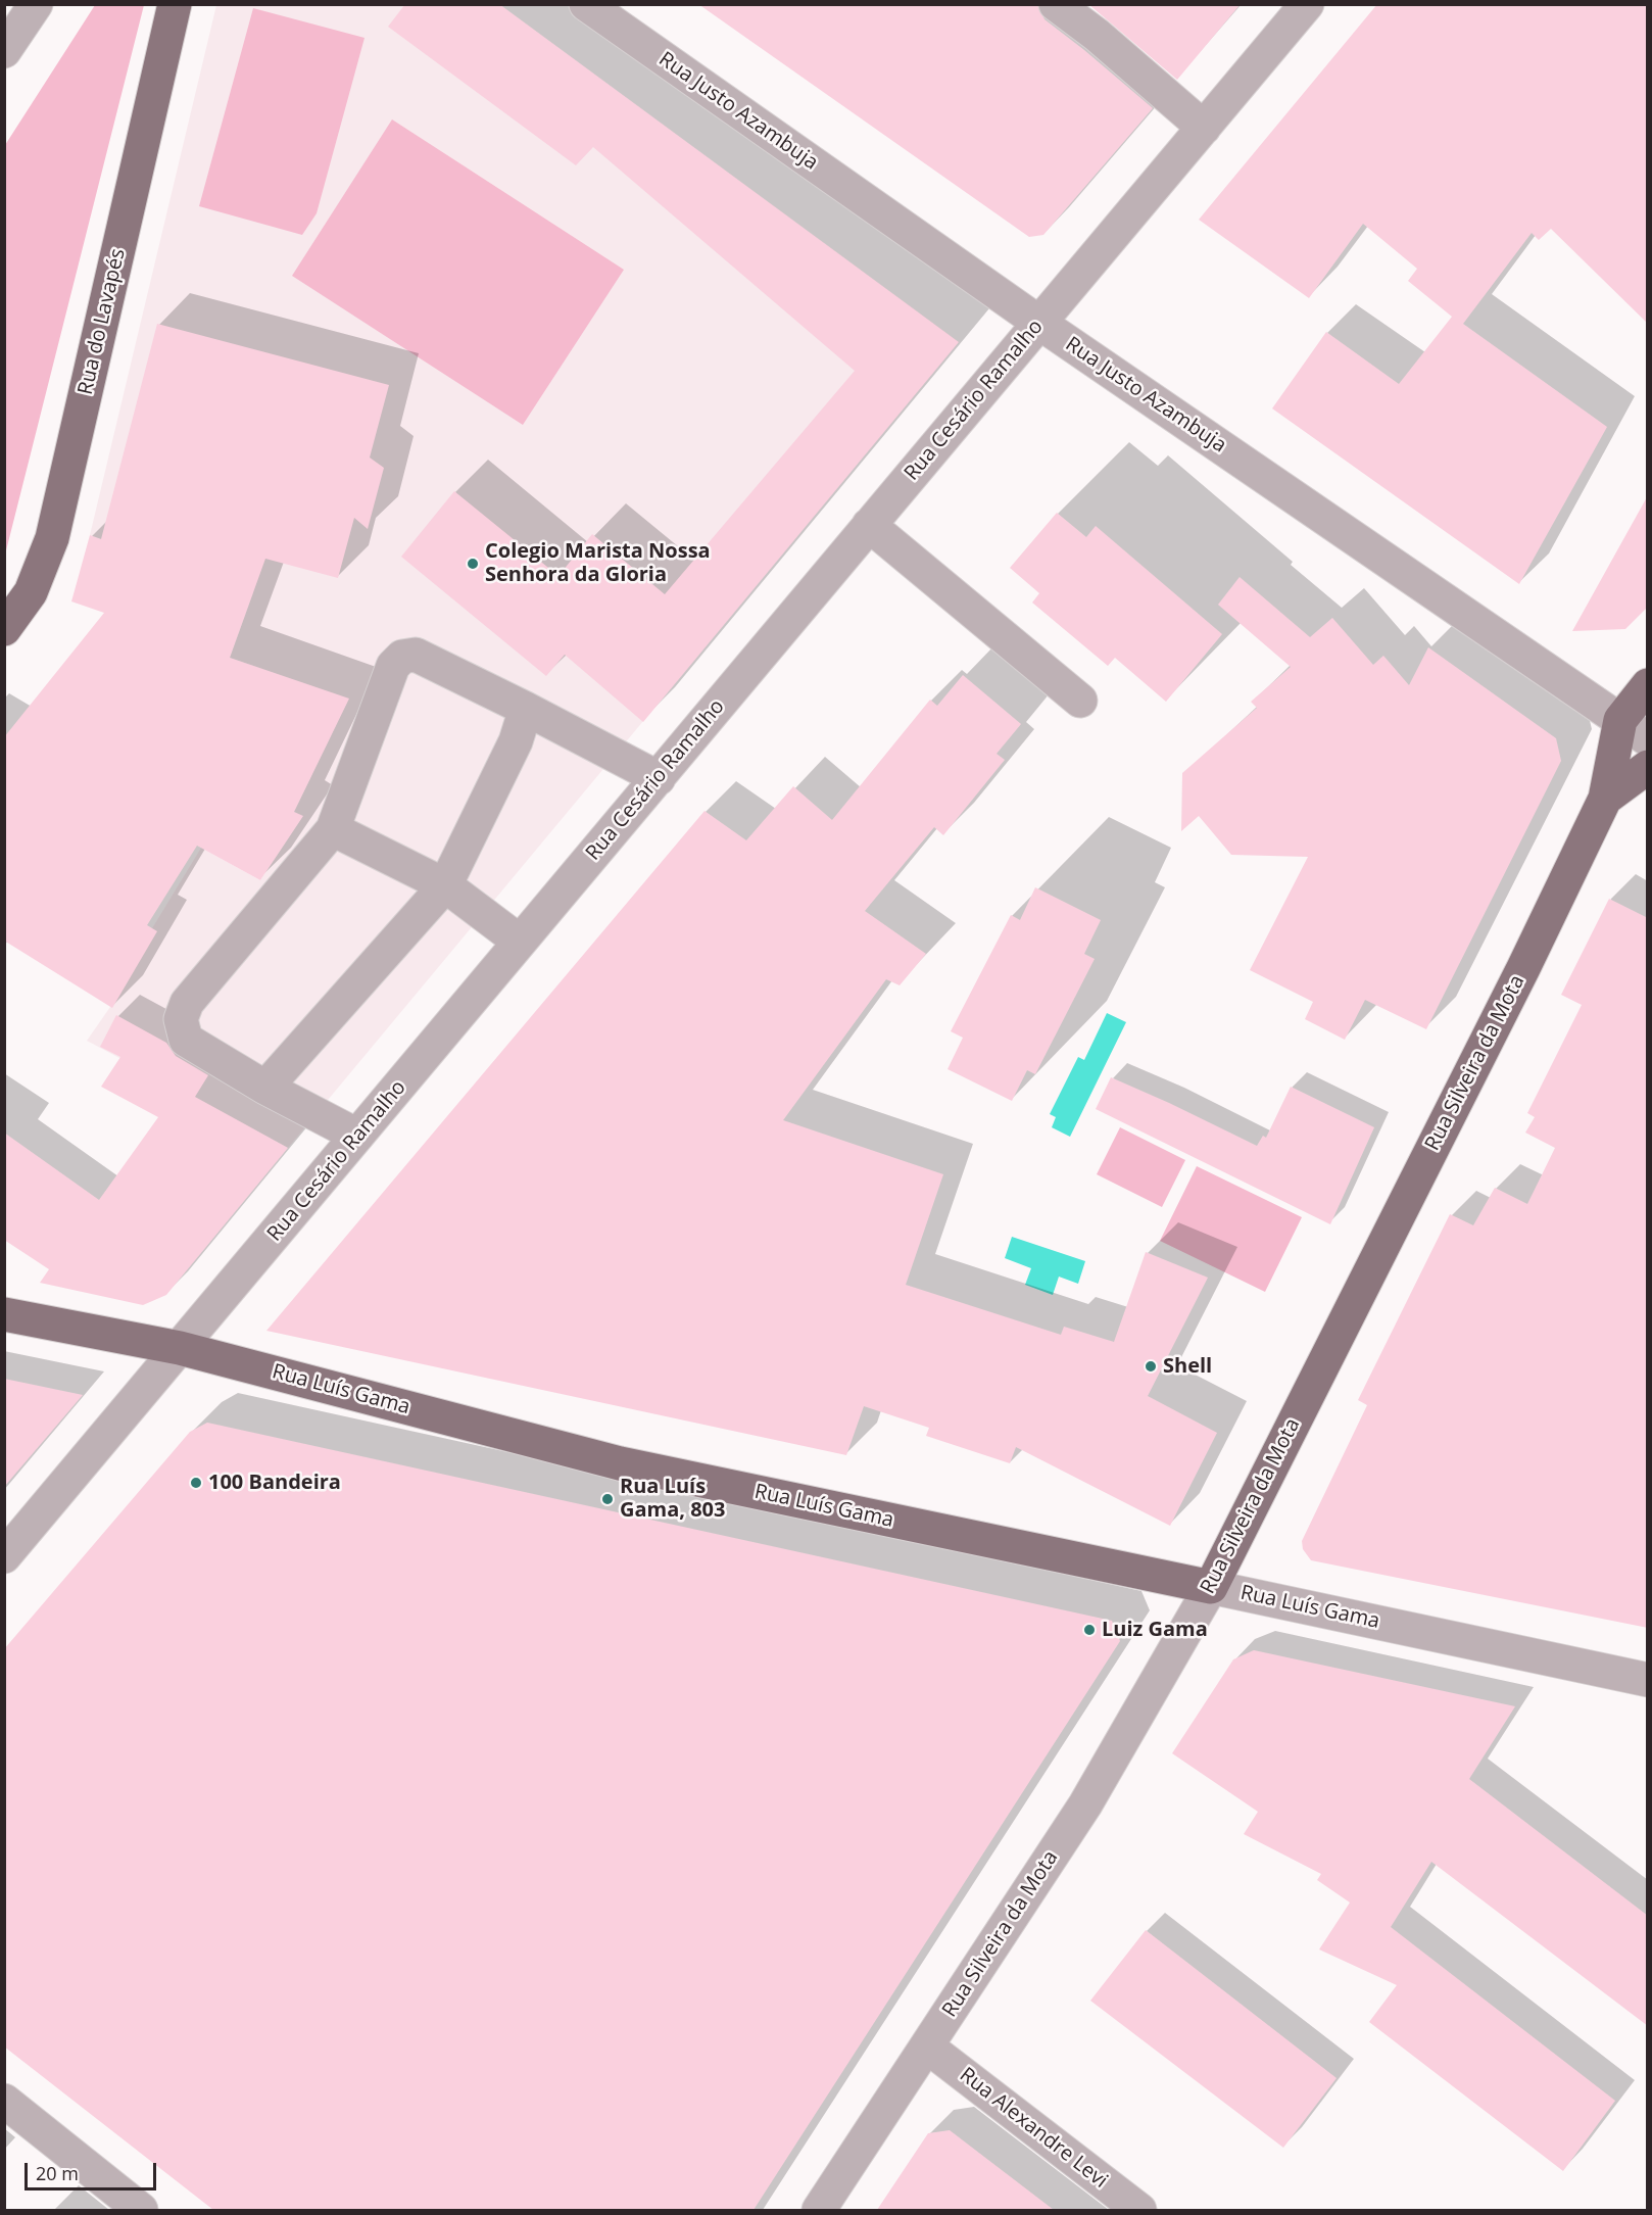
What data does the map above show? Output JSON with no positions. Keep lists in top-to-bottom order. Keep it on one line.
{"streets":{"main road":["Rua do Lavapés","Rua Silveira da Mota","Rua Luís Gama"],"street":["Rua Justo Azambuja","Rua Cesário Ramalho","Rua Alexandre Levi"]},"crossings":[["Rua Justo Azambuja","Rua Cesário Ramalho"],["Rua Justo Azambuja","Rua Silveira da Mota"],["Rua Cesário Ramalho","Rua Luís Gama"],["Rua Silveira da Mota","Rua Luís Gama"],["Rua Silveira da Mota","Rua Alexandre Levi"]],"places":["Colegio Marista Nossa Senhora da Gloria","Shell","100 Bandeira","Rua Luís Gama, 803","Luiz Gama"],"scale_bar":"20 m"}
